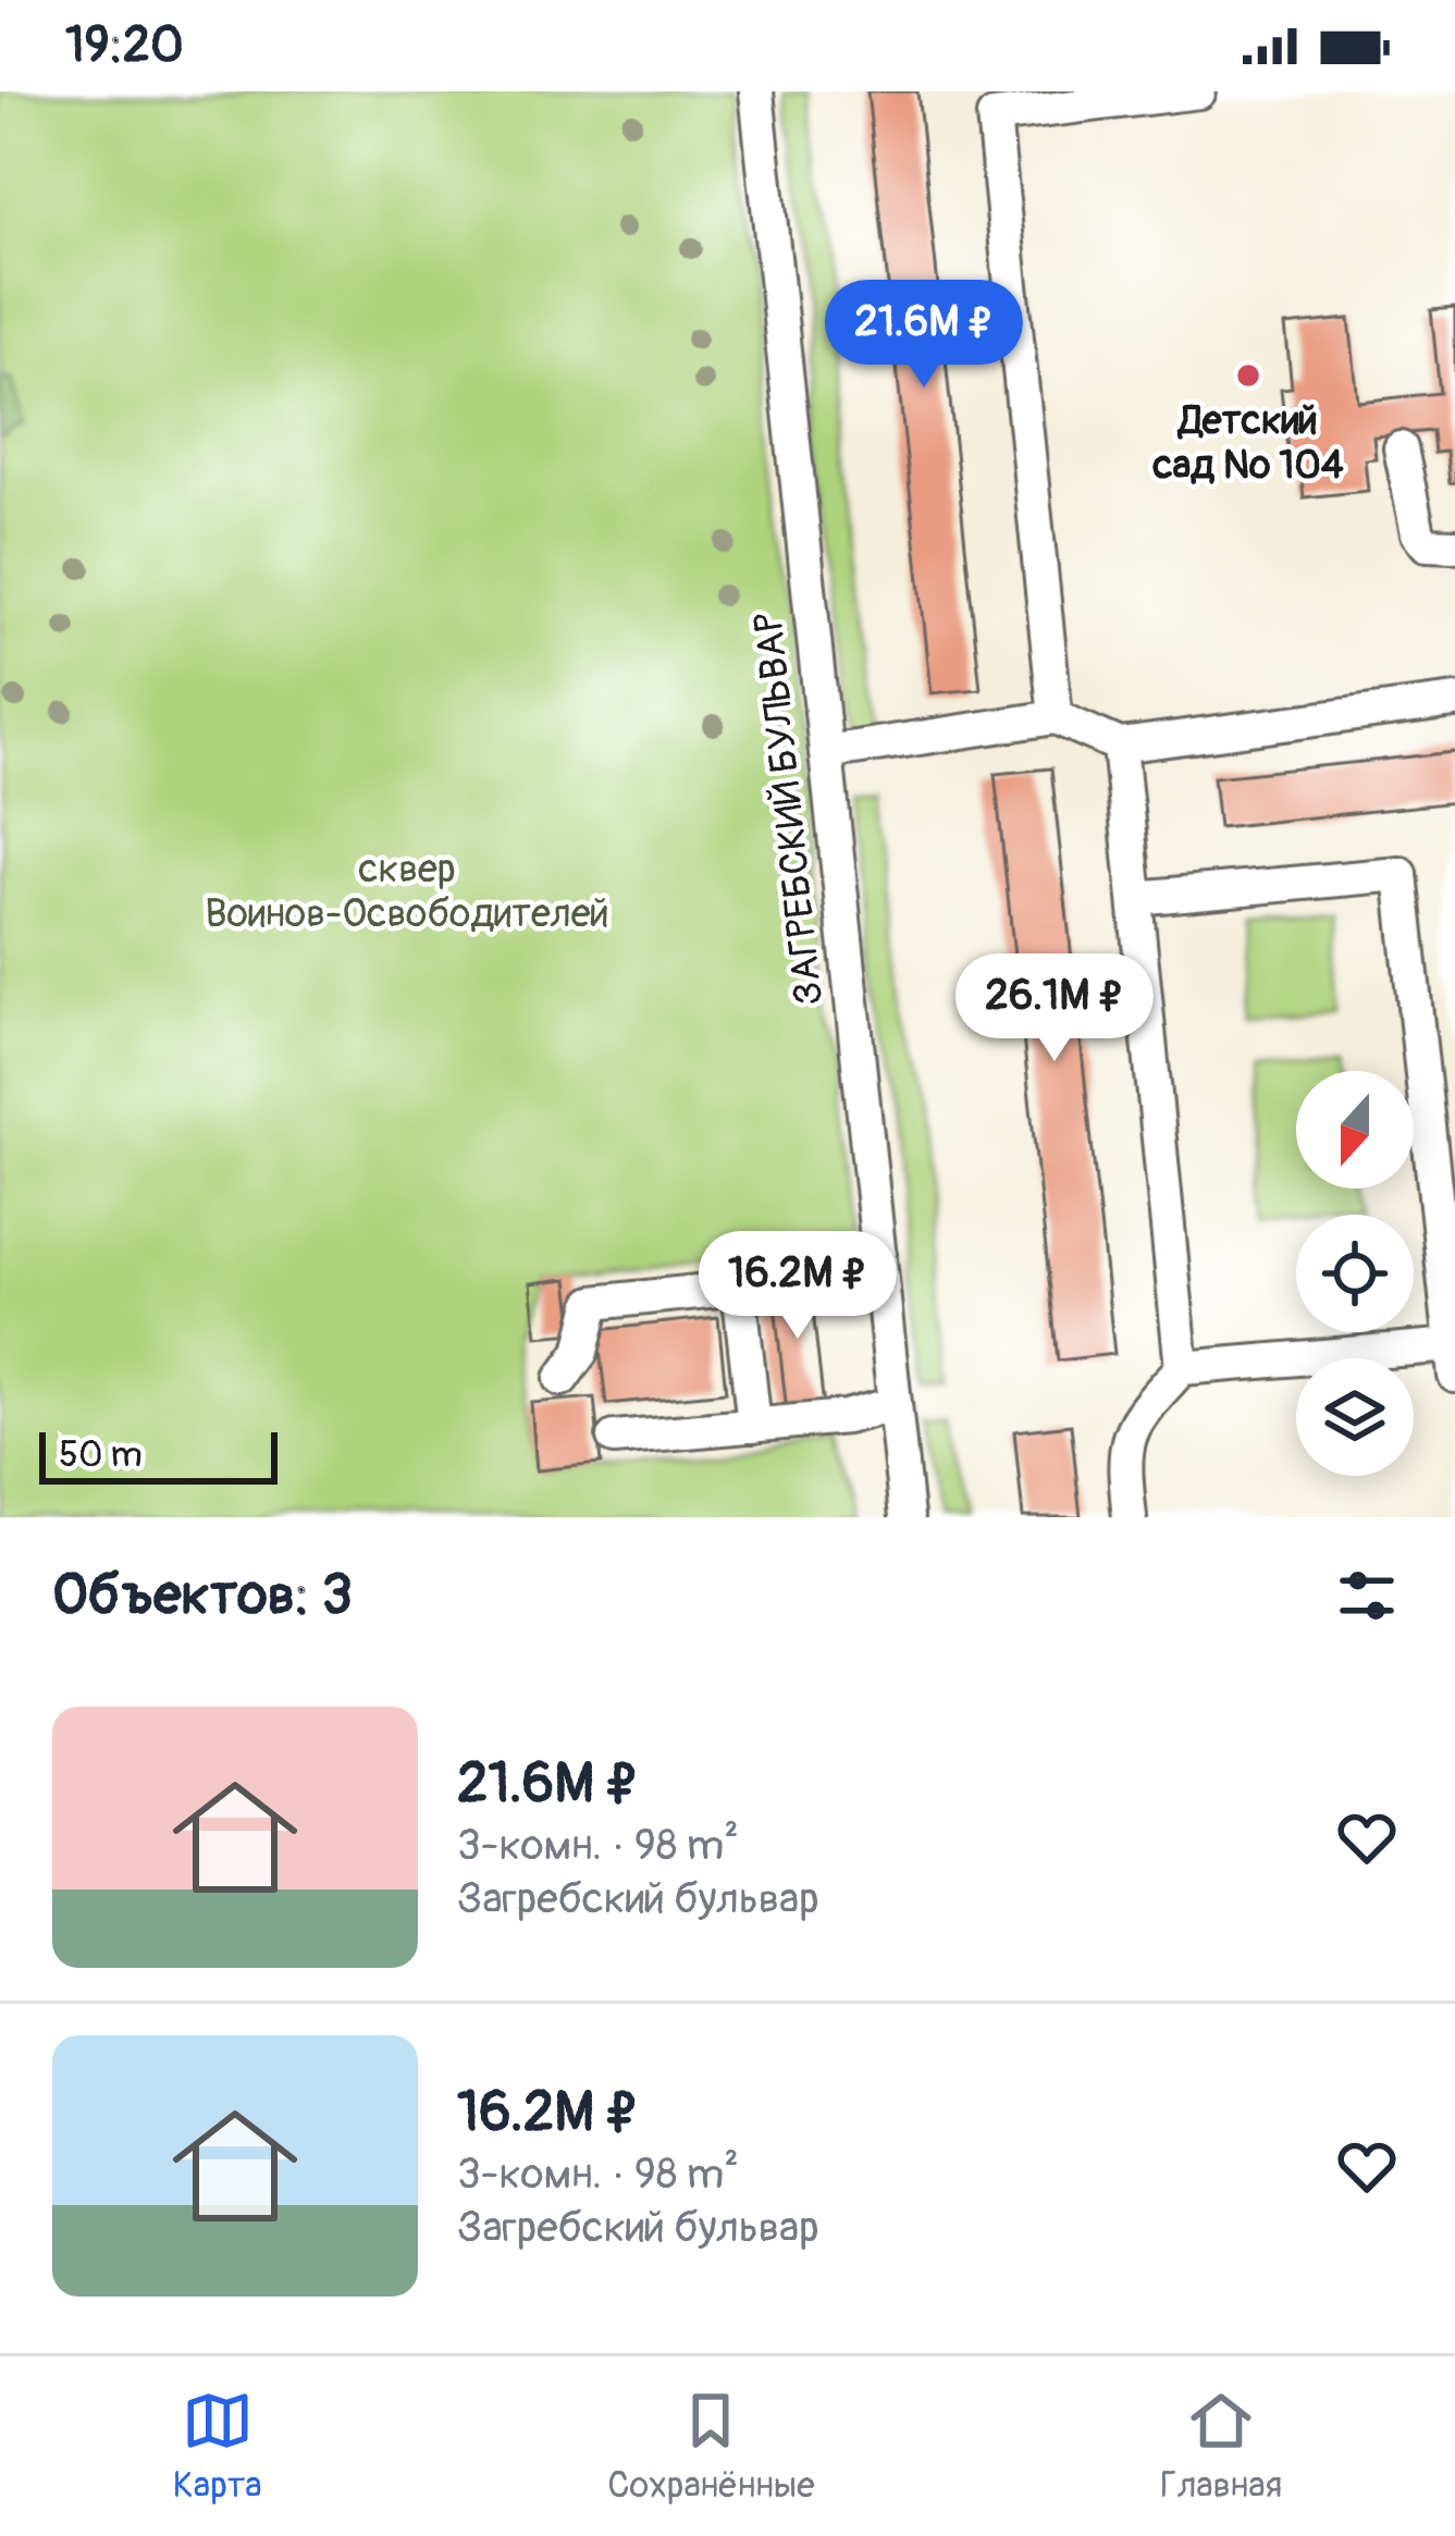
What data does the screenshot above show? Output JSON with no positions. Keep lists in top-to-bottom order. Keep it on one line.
{"streets":{"street":["ЗАГРЕБСКИЙ БУЛЬВАР"]},"parks":["сквер Воинов-Освободителей"],"places":["Детский сад № 104"],"scale_bar":"50 m","north":"bottom","page":{"status":"19:20","price":["21.6M ₽","26.1M ₽","16.2M ₽"],"scale":"50 m","heading":"Объектов: 3","list":[{"name":"21.6M ₽","note":"3-комн. · 98 m² · Загребский бульвар"},{"name":"16.2M ₽","note":"3-комн. · 98 m² · Загребский бульвар"}],"tabs":["Карта","Сохранённые","Главная"]}}
